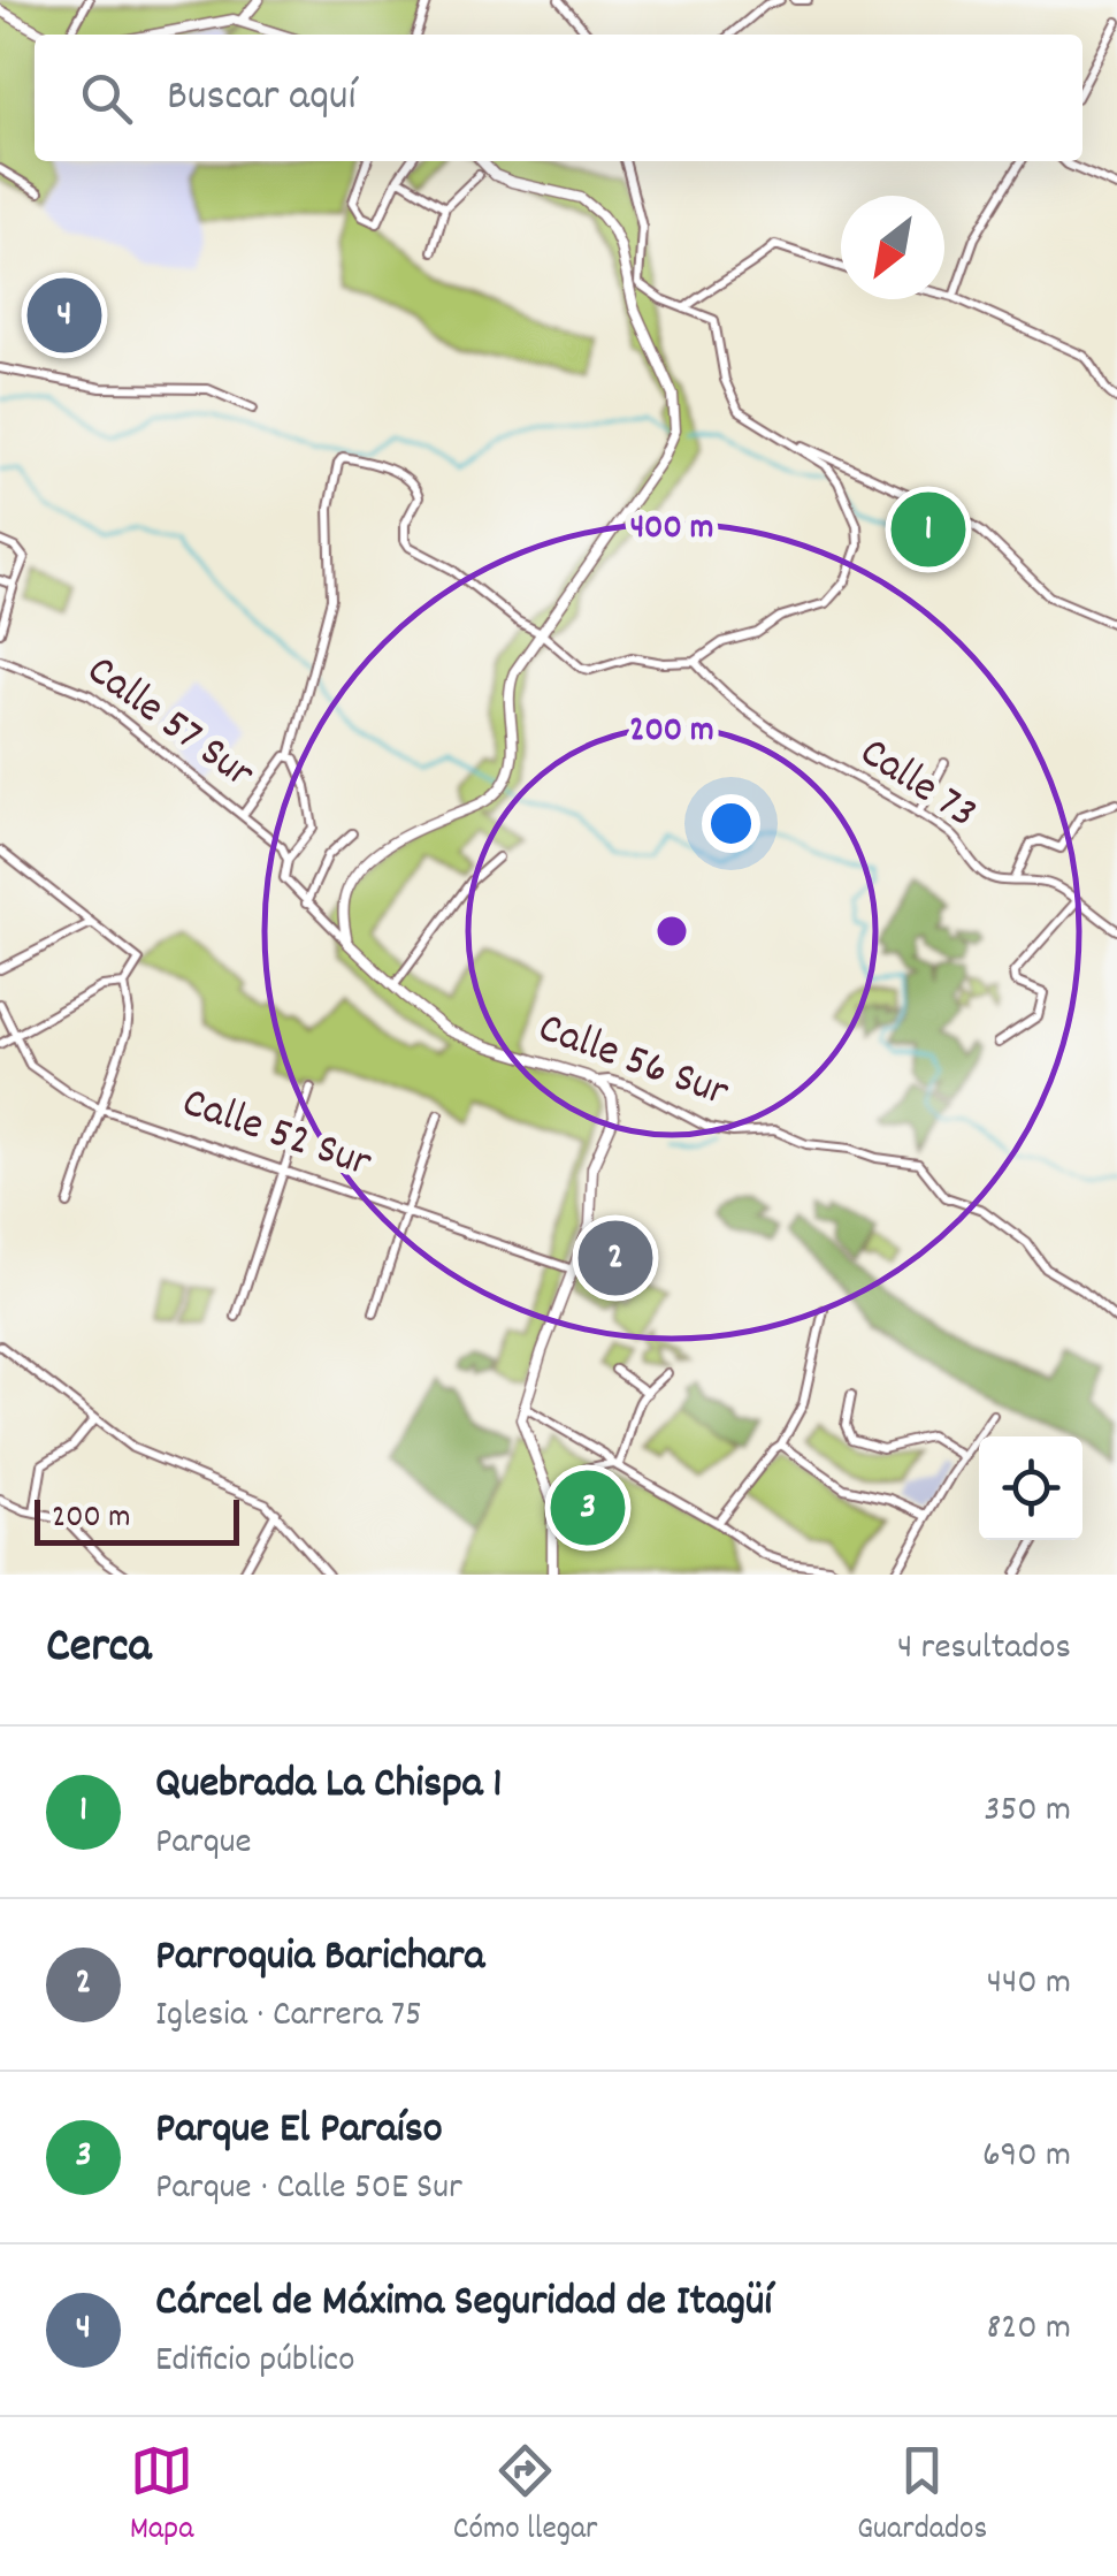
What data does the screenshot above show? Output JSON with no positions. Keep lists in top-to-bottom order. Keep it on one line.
{"streets":{"street":["Calle 57 Sur","Calle 73","Calle 56 Sur","Calle 52 Sur"]},"crossings":[["Calle 57 Sur","Calle 56 Sur"]],"scale_bar":"200 m","north":"bottom left","page":{"search":"Buscar aquí","pins":["4","1","2","3"],"scale":"200 m","heading":["Cerca","4 resultados"],"list":[{"mark":"1","name":"Quebrada La Chispa 1","note":"Parque","value":"350 m"},{"mark":"2","name":"Parroquia Barichara","note":"Iglesia · Carrera 75","value":"440 m"},{"mark":"3","name":"Parque El Paraíso","note":"Parque · Calle 50E Sur","value":"690 m"},{"mark":"4","name":"Cárcel de Máxima Seguridad de Itagüí","note":"Edificio público","value":"820 m"}],"nav":["Mapa","Cómo llegar","Guardados"]},"rings":["400 m","200 m"]}
